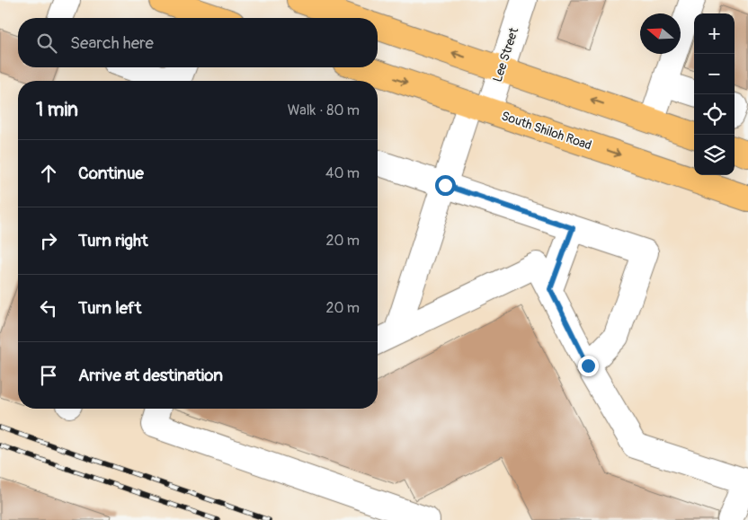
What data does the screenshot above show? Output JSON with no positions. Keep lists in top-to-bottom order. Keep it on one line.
{"streets":{"main road":["South Shiloh Road"],"street":["Lee Street"]},"crossings":[["Lee Street","South Shiloh Road"]],"north":"left","page":{"map_buttons":["+","−"],"search":"Search here","heading":["1 min","Walk · 80 m"],"list":[["Continue","40 m"],["Turn right","20 m"],["Turn left","20 m"],"Arrive at destination"]}}
